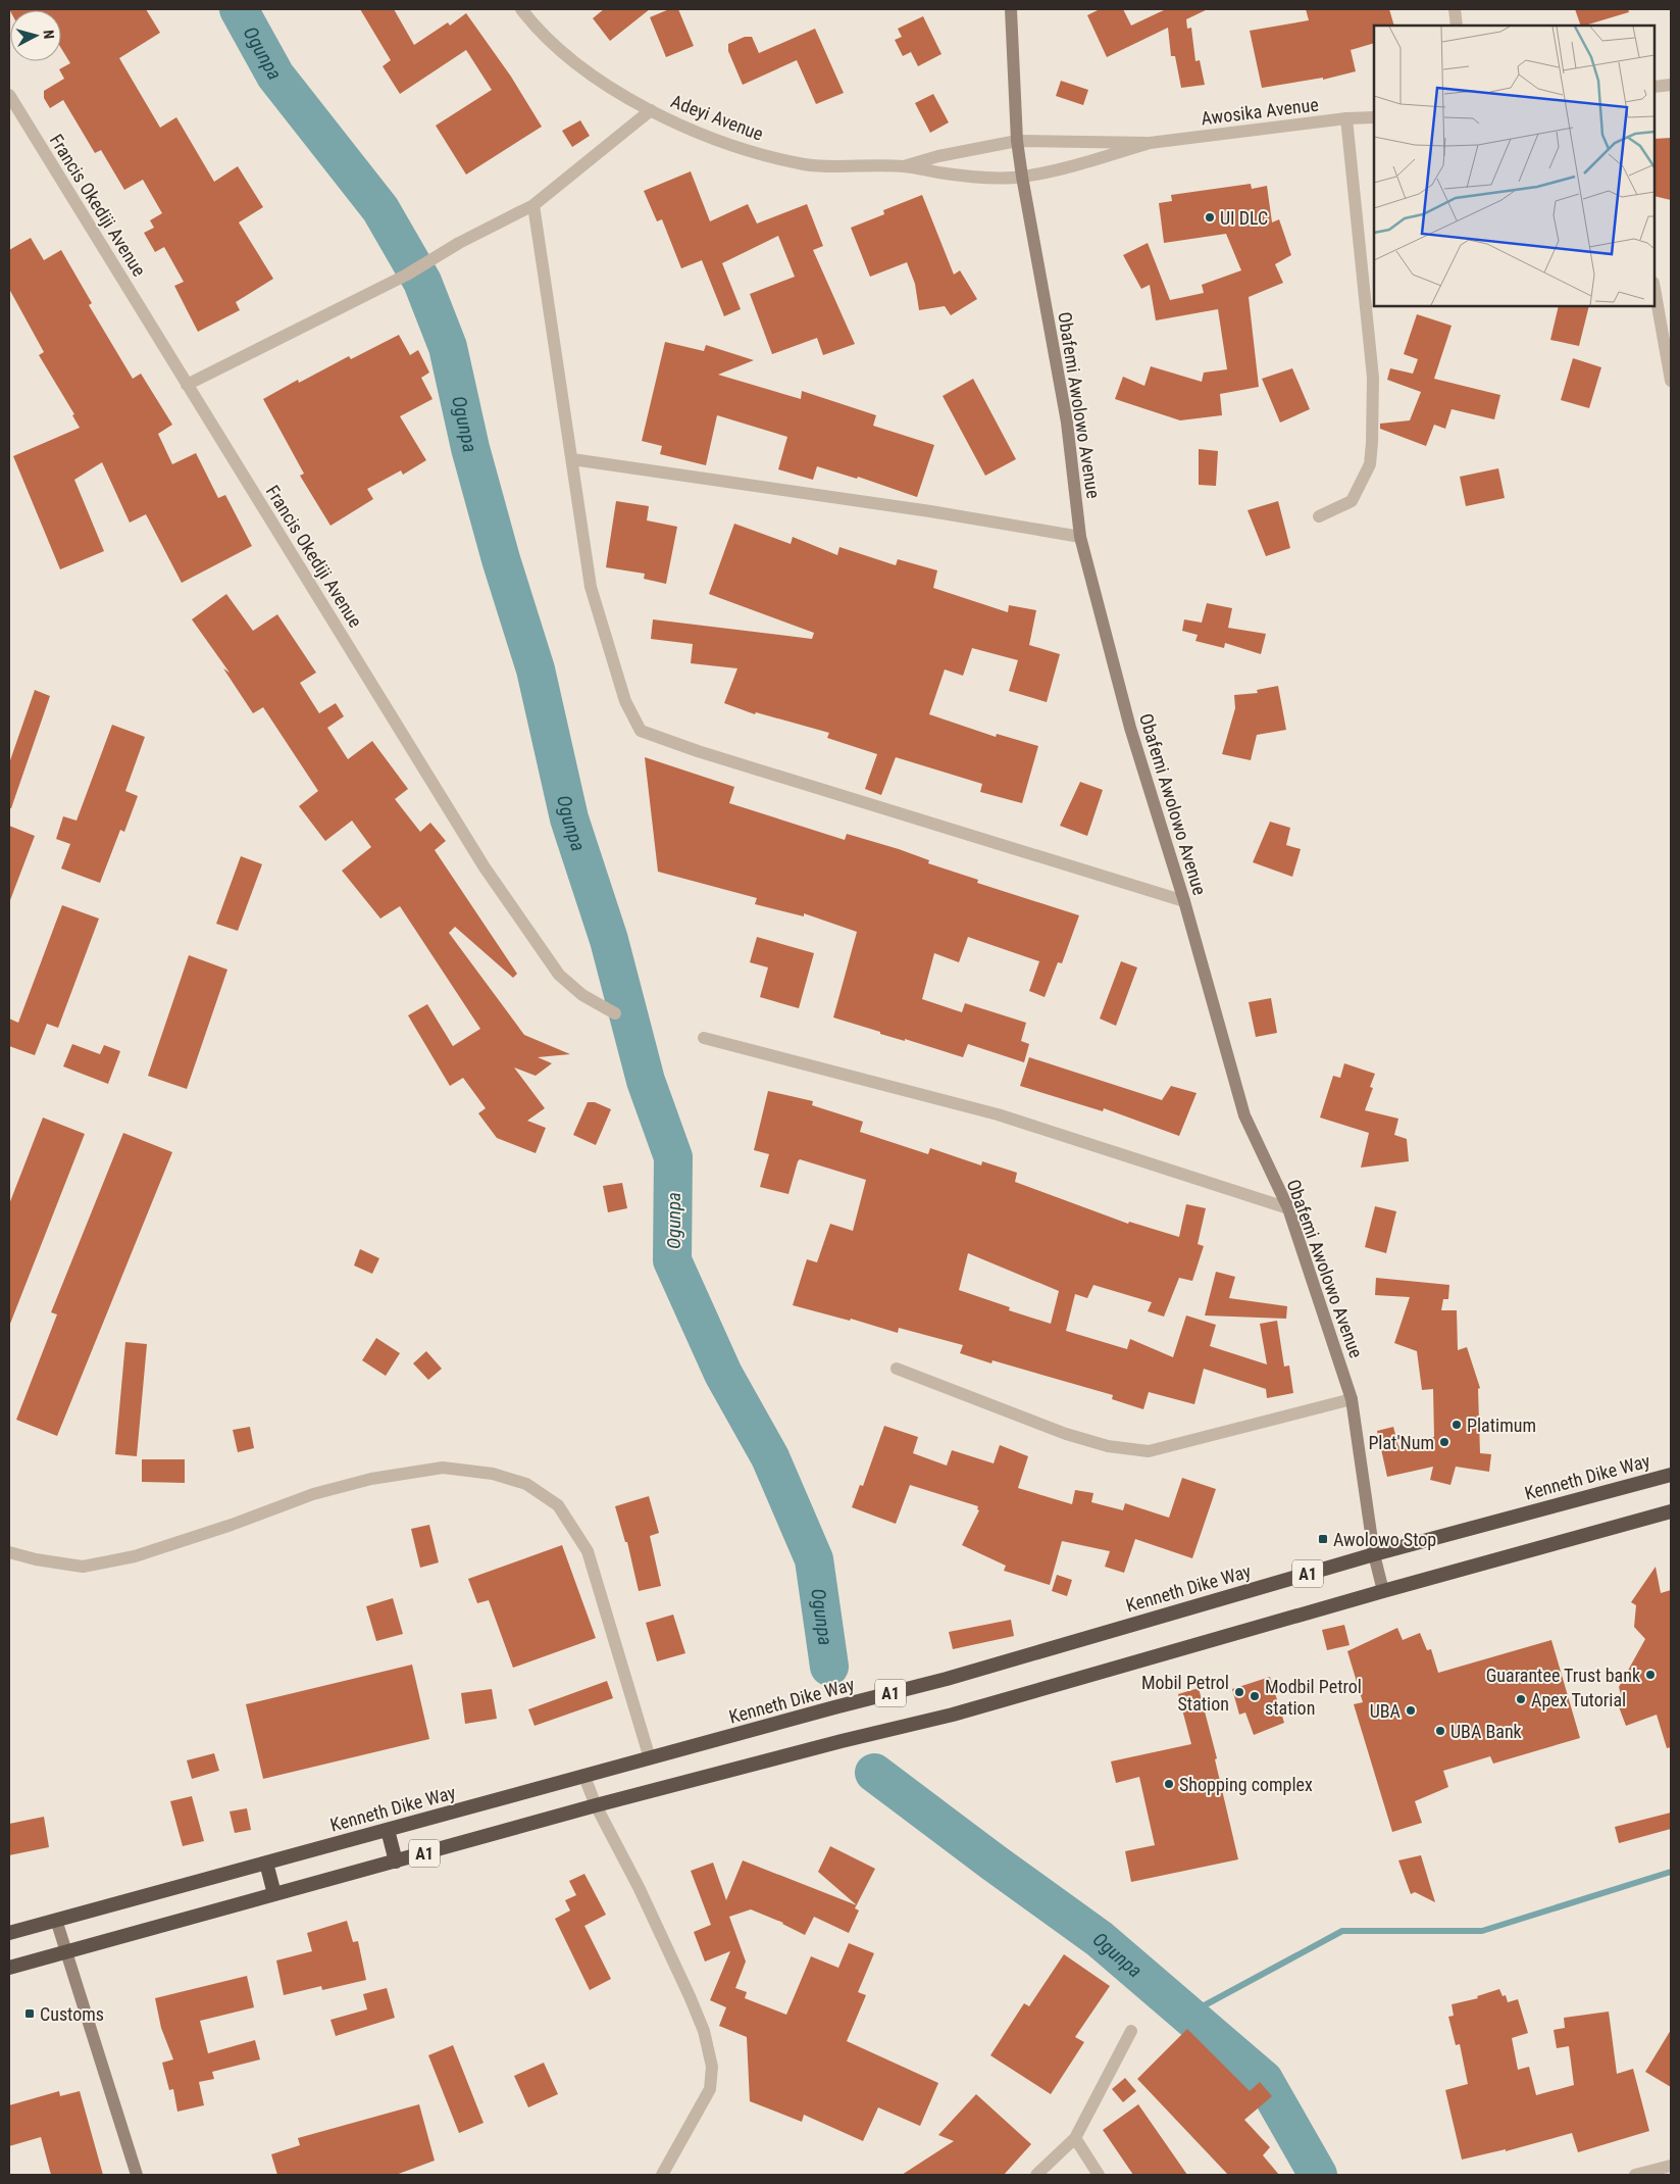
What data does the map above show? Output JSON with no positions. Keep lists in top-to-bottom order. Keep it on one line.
{"streets":{"highway":["Kenneth Dike Way","A1"],"main road":["Obafemi Awolowo Avenue"],"street":["Awosika Avenue","Adeyi Avenue","Francis Okediji Avenue"]},"crossings":[["Awosika Avenue","Adeyi Avenue"],["Awosika Avenue","Obafemi Awolowo Avenue"],["Adeyi Avenue","Obafemi Awolowo Avenue"],["Obafemi Awolowo Avenue","Kenneth Dike Way"],["Obafemi Awolowo Avenue","A1"]],"water":["Ogunpa"],"places":{"other":["UI DLC","Platimum","Plat'Num","Guarantee Trust bank","Mobil Petrol Station","Modbil Petrol station","Apex Tutorial","UBA","UBA Bank","Shopping complex"],"transit":["Awolowo Stop","Customs"]},"north":"right"}
